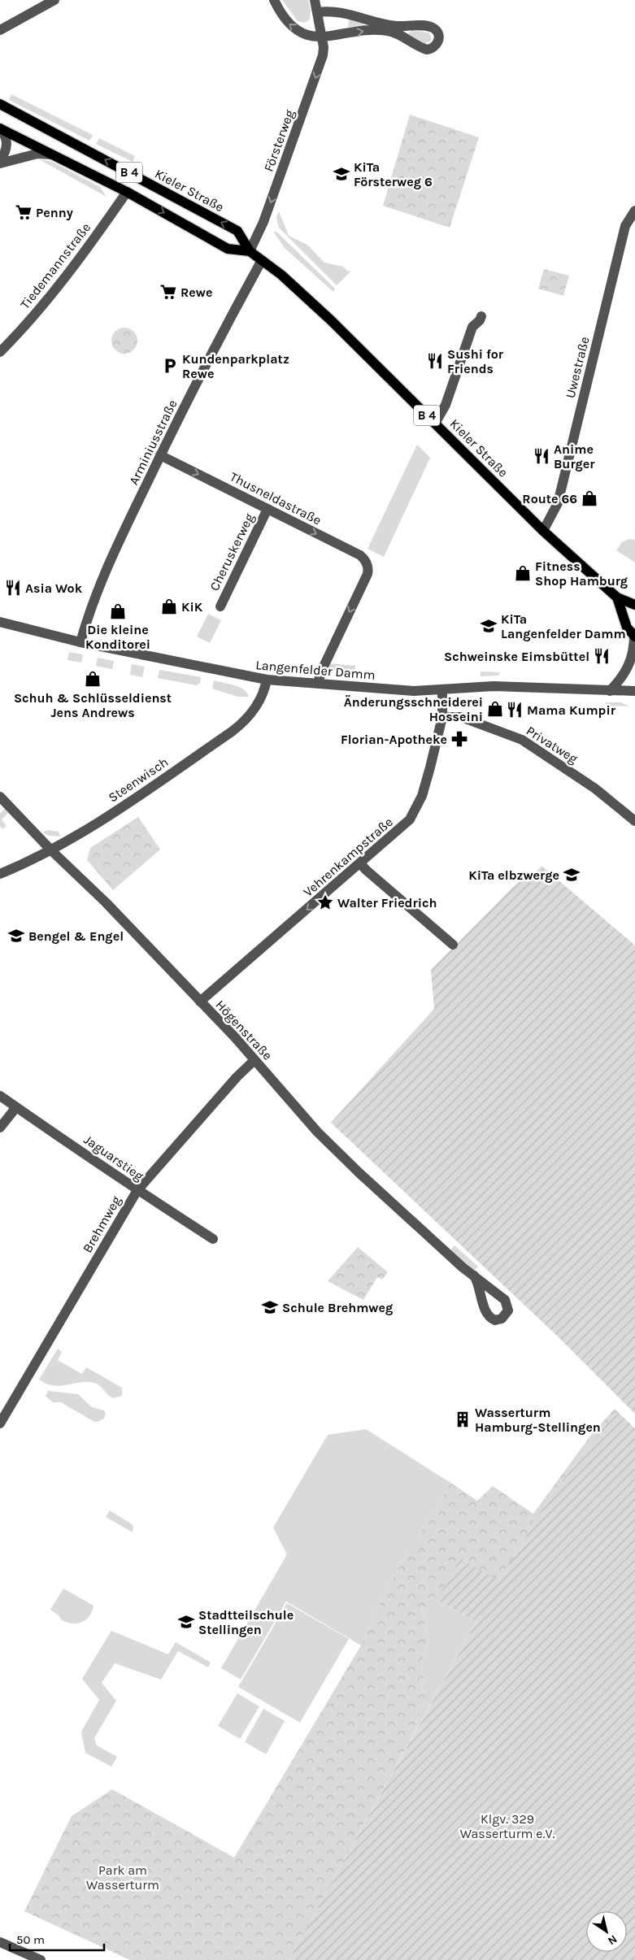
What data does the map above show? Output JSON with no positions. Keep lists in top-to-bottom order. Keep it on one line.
{"streets":{"main road":["B 4","Kieler Straße"],"street":["Försterweg","Tiedemannstraße","Uwestraße","Arminiusstraße","Thusneldastraße","Cheruskerweg","Langenfelder Damm","Privatweg","Steenwisch","Vehrenkampstraße","Högenstraße","Jaguarstieg","Brehmweg"]},"crossings":[["Försterweg","Kieler Straße"],["Kieler Straße","Tiedemannstraße"],["Kieler Straße","Uwestraße"],["Kieler Straße","Arminiusstraße"],["Arminiusstraße","Thusneldastraße"],["Arminiusstraße","Langenfelder Damm"],["Thusneldastraße","Cheruskerweg"],["Thusneldastraße","Langenfelder Damm"],["Langenfelder Damm","Steenwisch"],["Langenfelder Damm","Vehrenkampstraße"],["Privatweg","Vehrenkampstraße"],["Steenwisch","Högenstraße"],["Vehrenkampstraße","Högenstraße"],["Högenstraße","Brehmweg"],["Jaguarstieg","Brehmweg"]],"one_way":["Försterweg","Vehrenkampstraße"],"parks":["Klgv. 329 Wasserturm e.V.","Park am Wasserturm"],"places":{"school or university":["KiTa Försterweg 6","KiTa Langenfelder Damm","KiTa elbzwerge","Bengel & Engel","Schule Brehmweg","Stadtteilschule Stellingen"],"supermarket":["Penny","Rewe"],"restaurant":["Sushi for Friends","Anime Burger","Asia Wok","Schweinske Eimsbüttel","Mama Kumpir"],"parking":["Kundenparkplatz Rewe"],"shop":["Route 66","Fitness Shop Hamburg","KiK","Die kleine Konditorei","Schuh & Schlüsseldienst Jens Andrews","Änderungsschneiderei Hosseini"],"pharmacy":["Florian-Apotheke"],"place":["Walter Friedrich"],"building":["Wasserturm Hamburg-Stellingen"]},"scale_bar":"50 m","north":"bottom right"}
